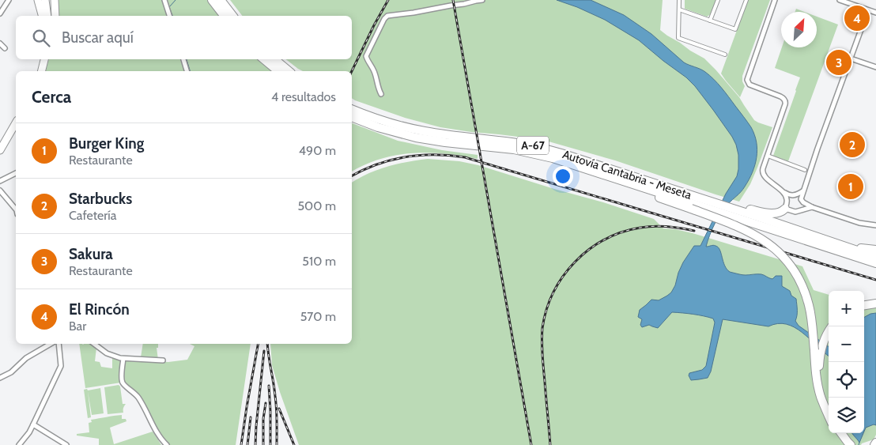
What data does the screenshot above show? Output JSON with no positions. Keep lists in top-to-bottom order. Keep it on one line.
{"streets":{"highway":["A-67","Autovía Cantabria - Meseta"]},"north":"top right","page":{"pins":["4","3","2","1"],"search":"Buscar aquí","heading":["Cerca","4 resultados"],"list":[{"mark":"1","name":"Burger King","note":"Restaurante","value":"490 m"},{"mark":"2","name":"Starbucks","note":"Cafetería","value":"500 m"},{"mark":"3","name":"Sakura","note":"Restaurante","value":"510 m"},{"mark":"4","name":"El Rincón","note":"Bar","value":"570 m"}],"map_buttons":["+","−"]}}
